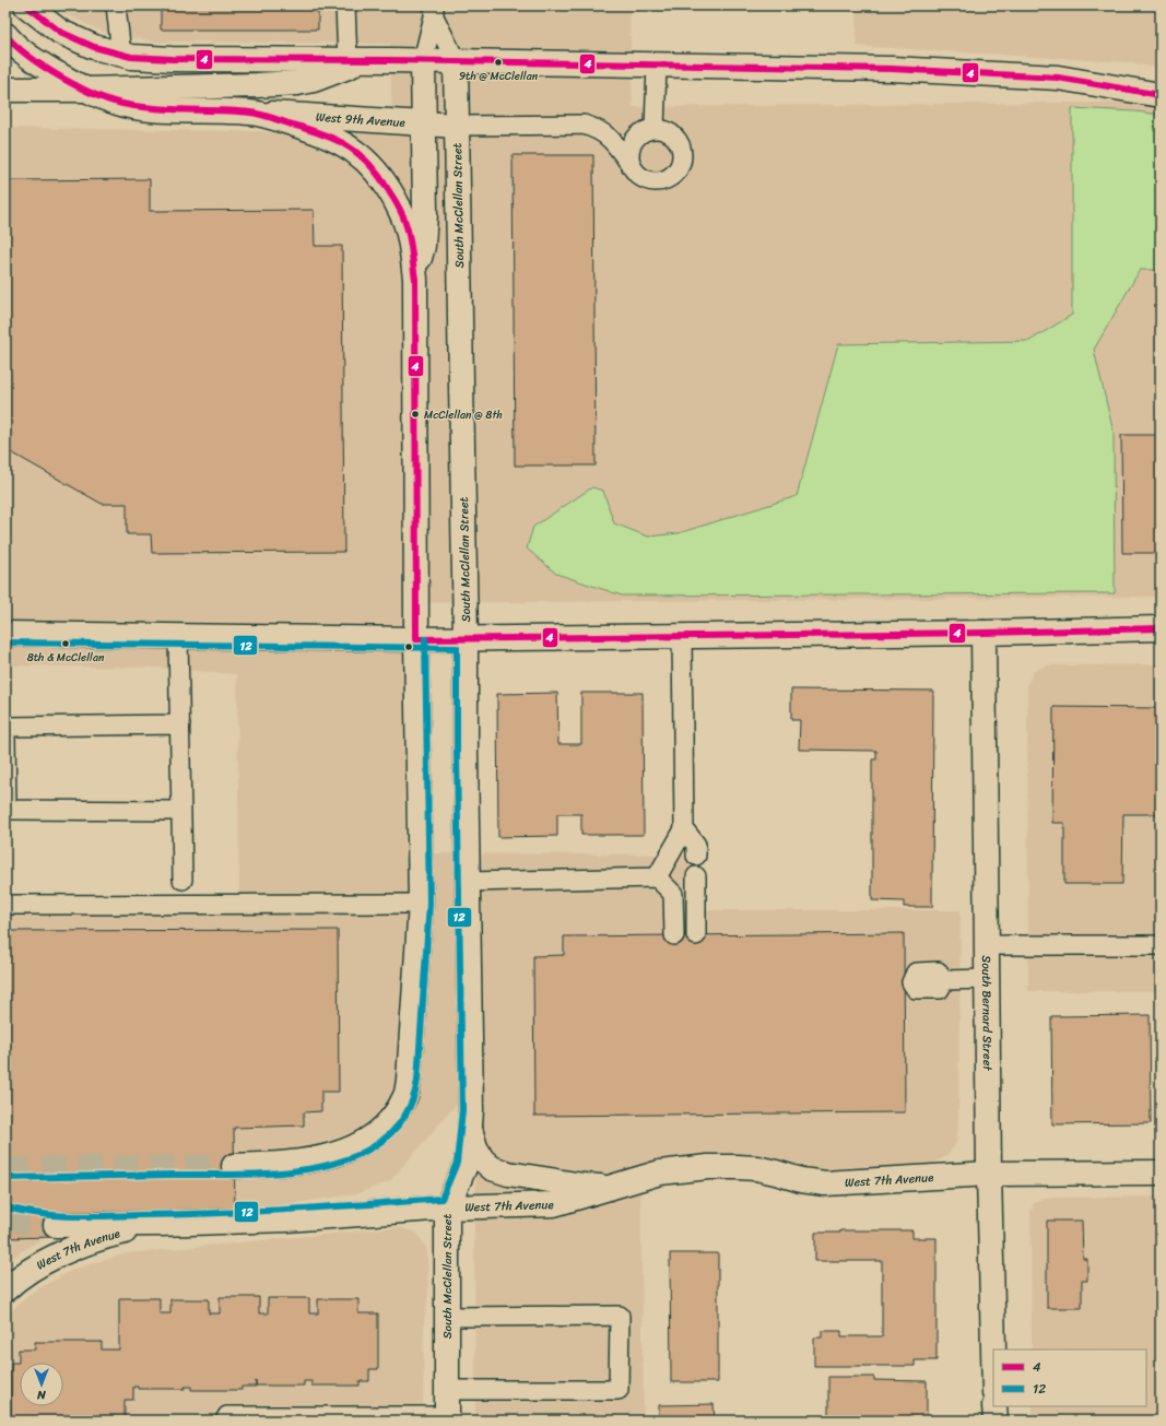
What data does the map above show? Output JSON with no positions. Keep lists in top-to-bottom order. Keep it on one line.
{"streets":{"street":["West 9th Avenue","South McClellan Street","South Bernard Street","West 7th Avenue"]},"crossings":[["West 9th Avenue","South McClellan Street"],["South McClellan Street","West 7th Avenue"],["South Bernard Street","West 7th Avenue"]],"places":["9th @ McClellan","McClellan @ 8th","8th & McClellan"],"lines":["transit line 4","transit line 12"],"legend":["4","12"],"north":"bottom"}
